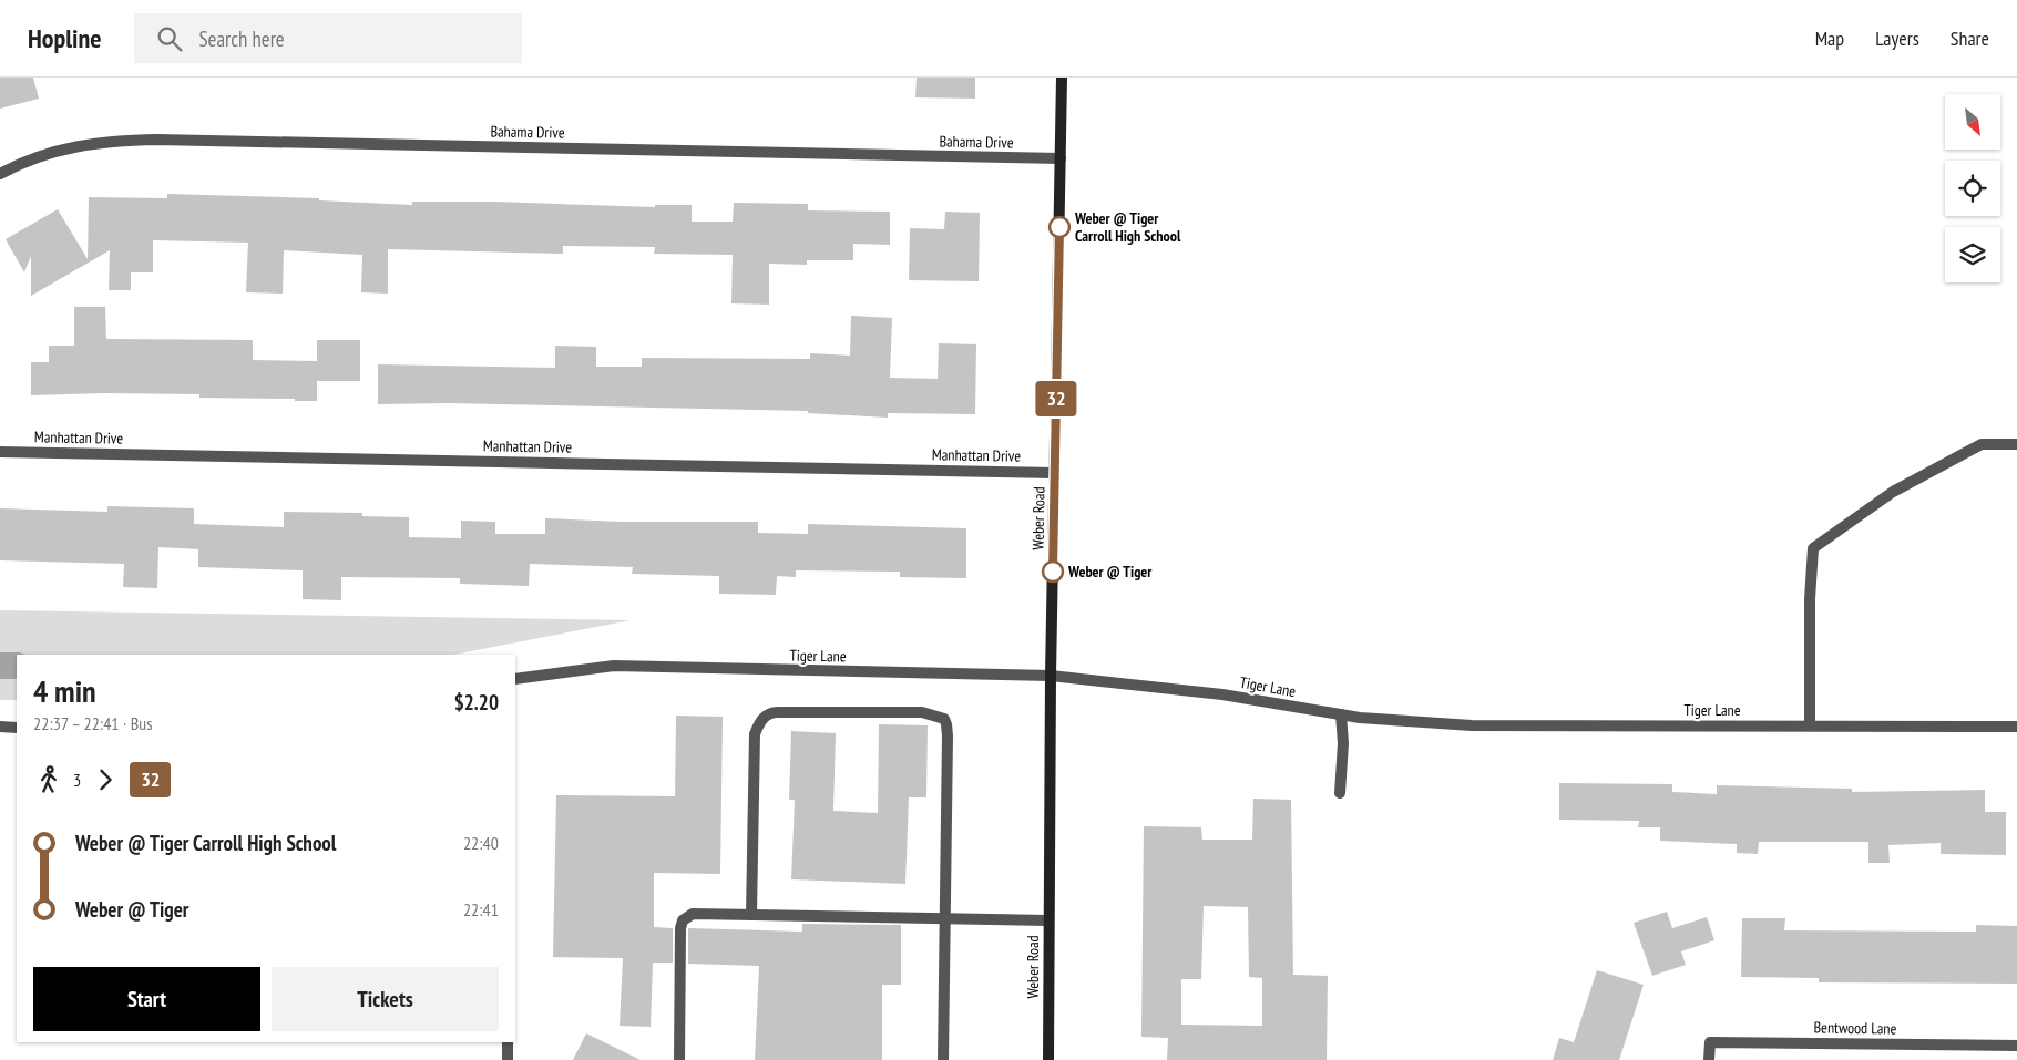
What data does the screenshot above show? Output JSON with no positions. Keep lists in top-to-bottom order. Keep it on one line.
{"streets":{"main road":["Weber Road"],"street":["Bahama Drive","Manhattan Drive","Tiger Lane","Bentwood Lane"]},"crossings":[["Bahama Drive","Weber Road"],["Manhattan Drive","Weber Road"],["Weber Road","Tiger Lane"]],"places":["Weber @ Tiger Carroll High School","Weber @ Tiger"],"lines":["bus line 32"],"north":"bottom right","page":{"header":"Hopline","search":"Search here","nav":["Map","Layers","Share"],"on_map":"32","heading":["4 min","22:37 – 22:41 · Bus","$2.20"],"legs":["3","32"],"list":[{"name":"Weber @ Tiger Carroll High School","value":"22:40"},{"name":"Weber @ Tiger","value":"22:41"}],"buttons":["Start","Tickets"]}}
